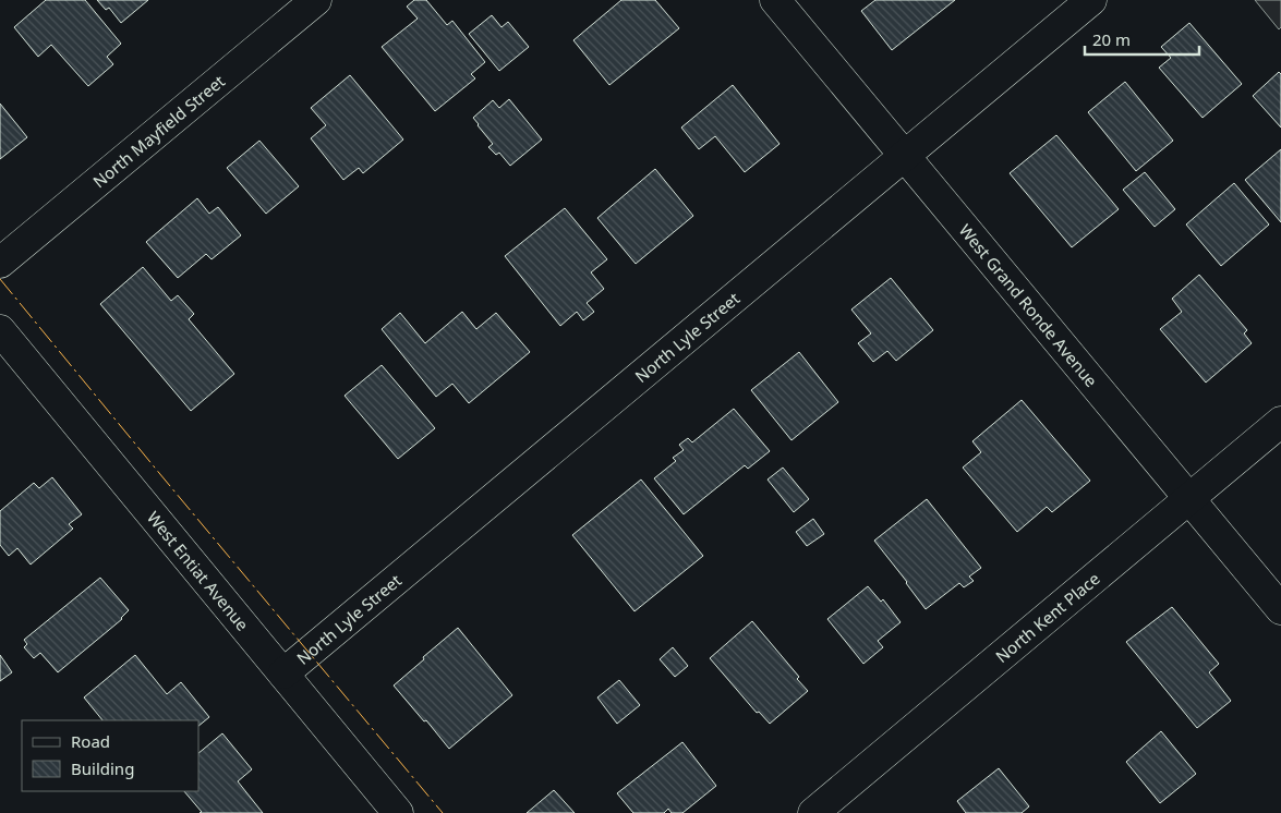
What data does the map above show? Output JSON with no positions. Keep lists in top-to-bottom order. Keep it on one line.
{"streets":{"street":["North Mayfield Street","West Grand Ronde Avenue","North Lyle Street","West Entiat Avenue","North Kent Place"]},"crossings":[["West Grand Ronde Avenue","North Lyle Street"],["West Grand Ronde Avenue","North Kent Place"],["North Lyle Street","West Entiat Avenue"]],"legend":["Road","Building"],"scale_bar":"20 m"}
